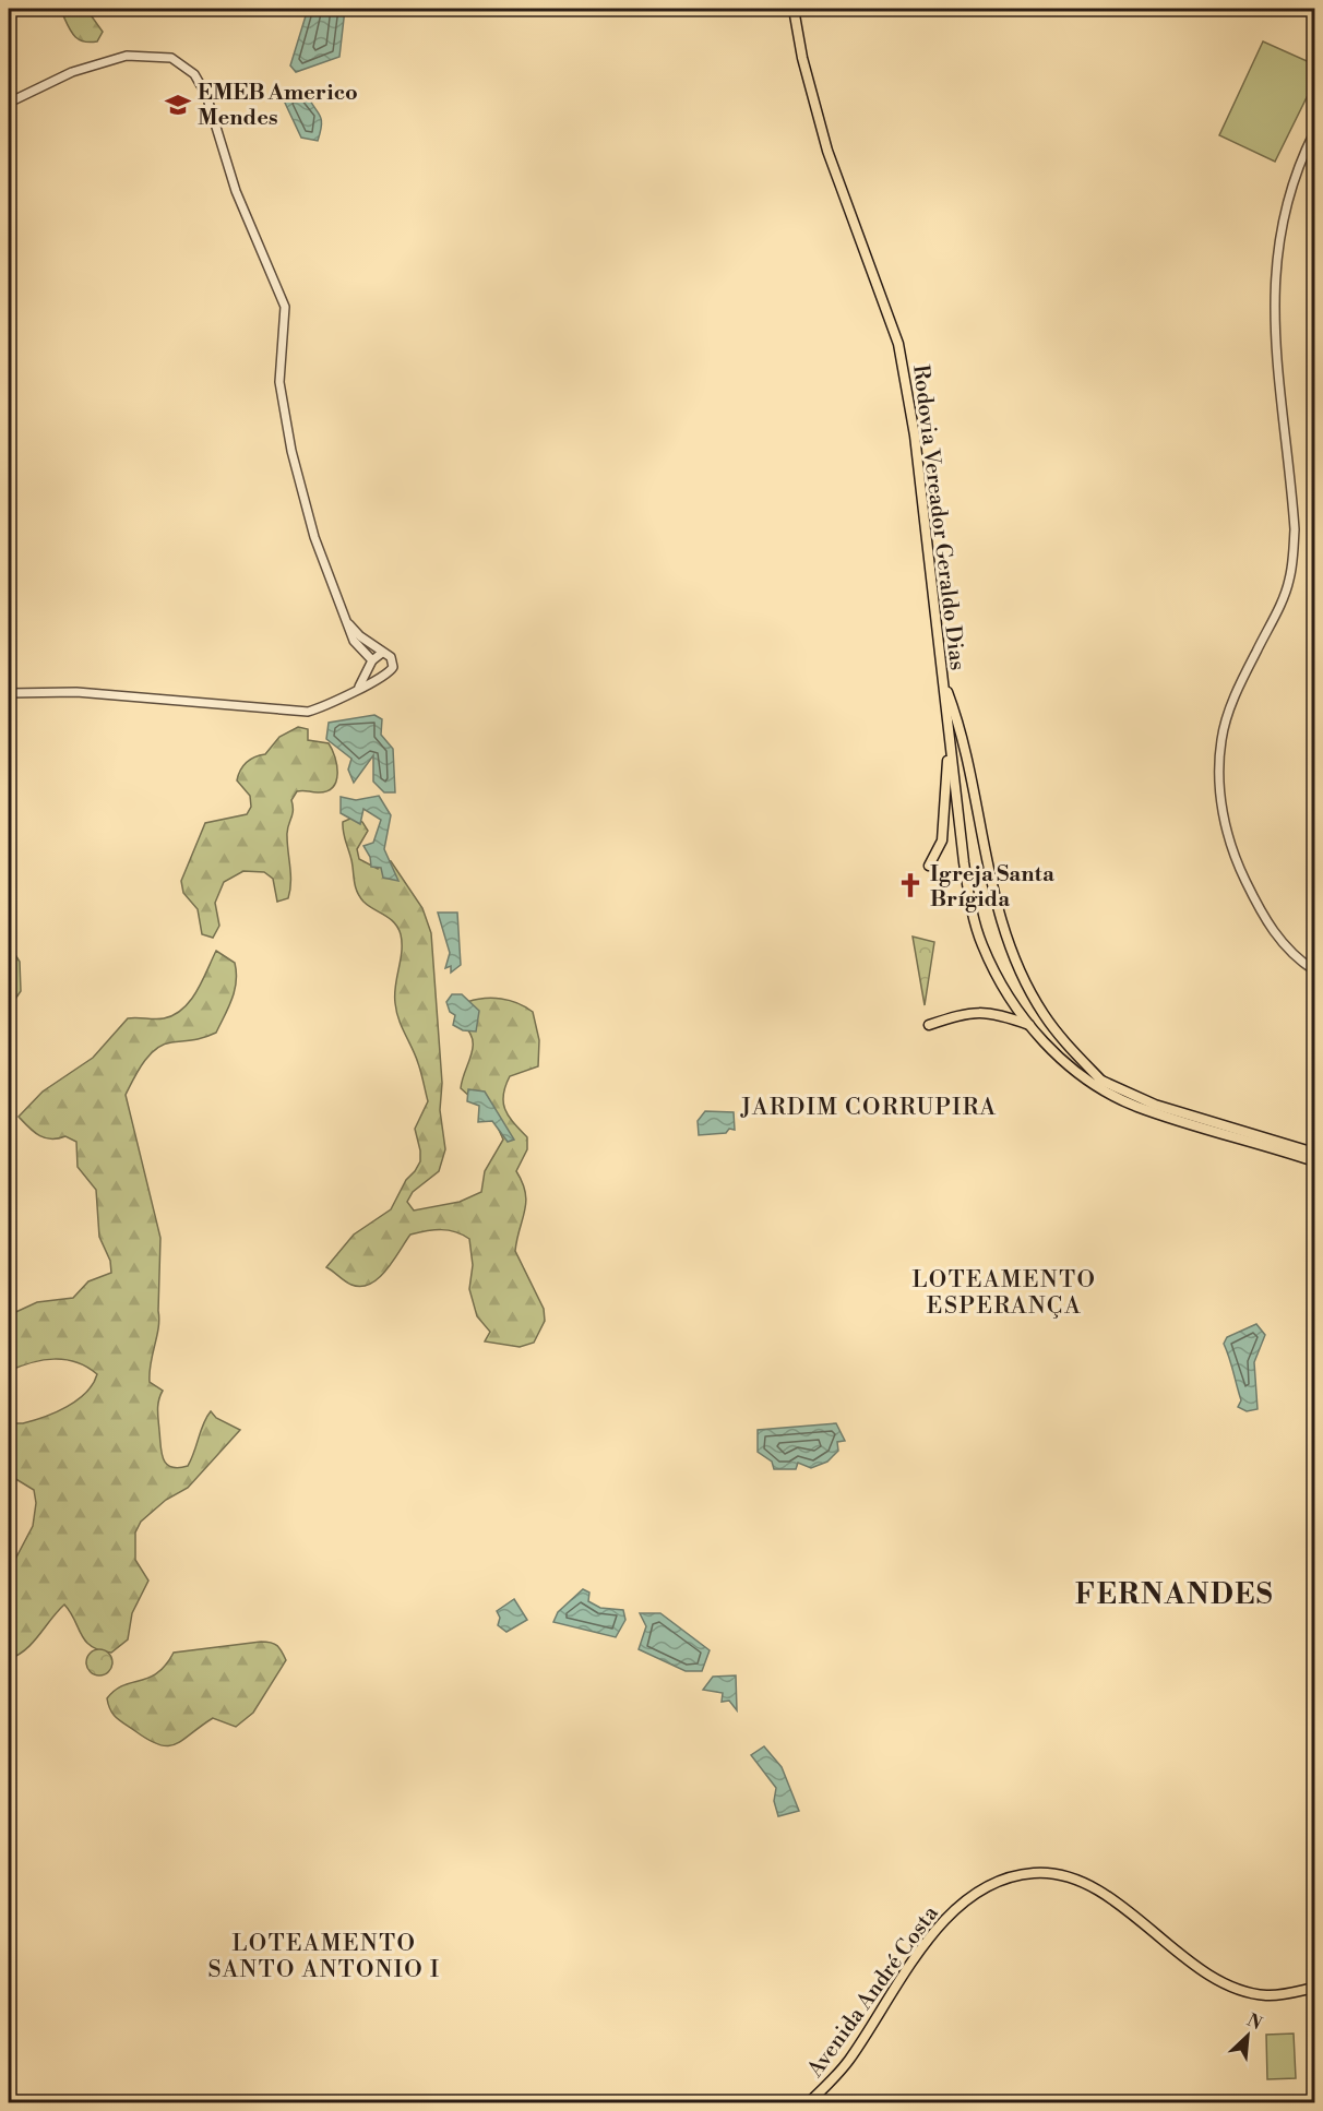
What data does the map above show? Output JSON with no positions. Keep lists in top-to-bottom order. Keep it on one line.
{"streets":{"main road":["Rodovia Vereador Geraldo Dias","Avenida André Costa"]},"districts":["JARDIM CORRUPIRA","LOTEAMENTO ESPERANÇA","FERNANDES","LOTEAMENTO SANTO ANTONIO I"],"places":{"school or university":["EMEB Americo Mendes"],"church":["Igreja Santa Brígida"]},"north":"top right"}
